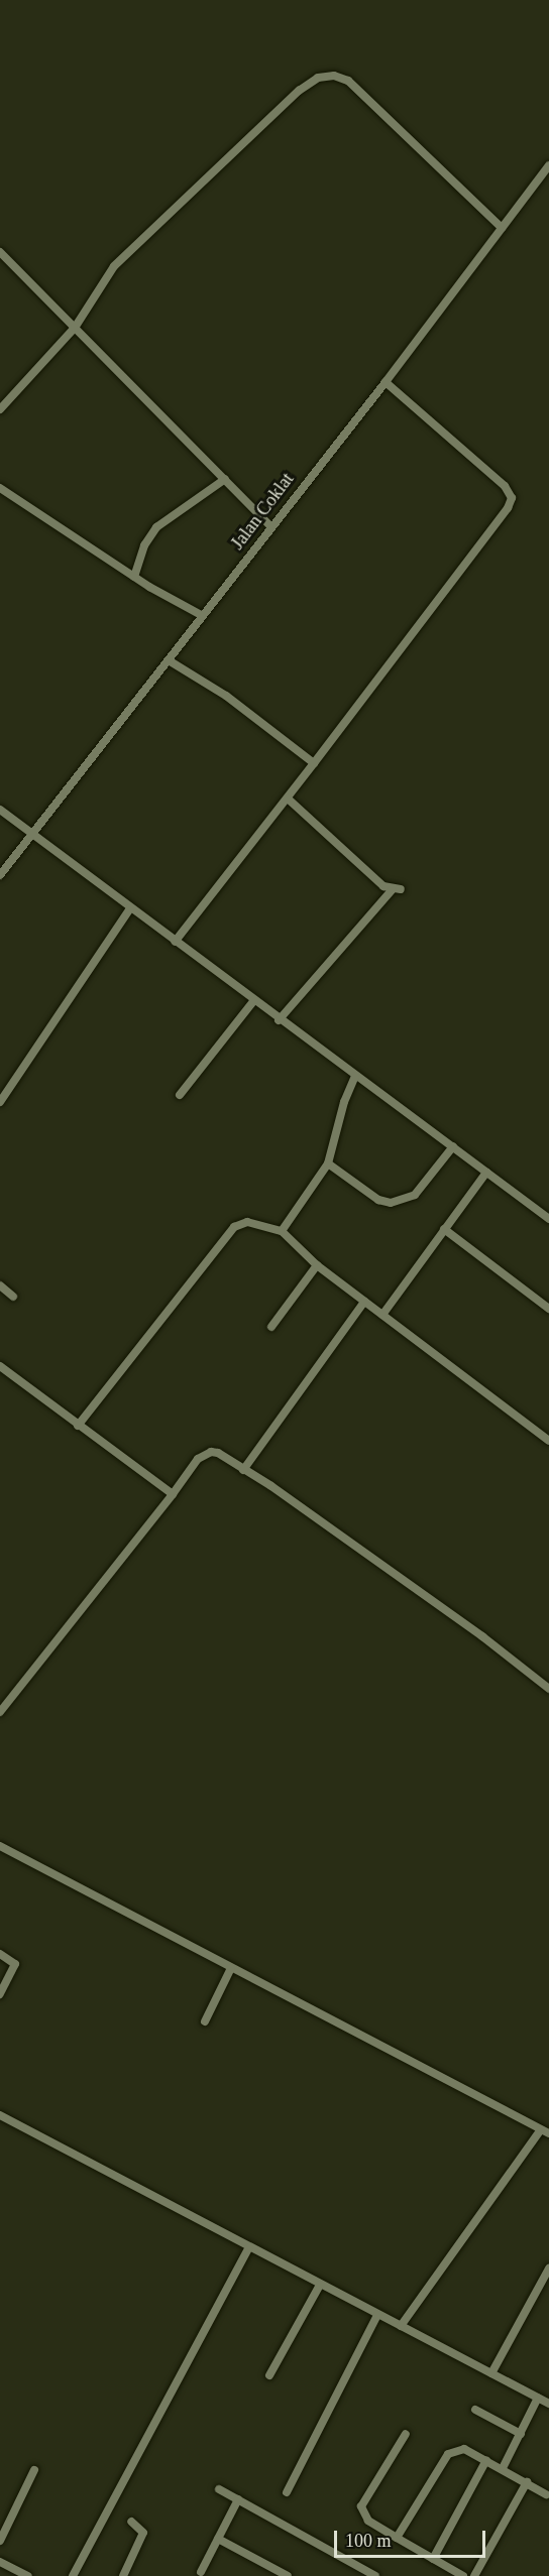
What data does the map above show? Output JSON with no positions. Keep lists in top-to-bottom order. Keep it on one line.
{"streets":{"street":["Jalan Coklat"]},"scale_bar":"100 m"}
